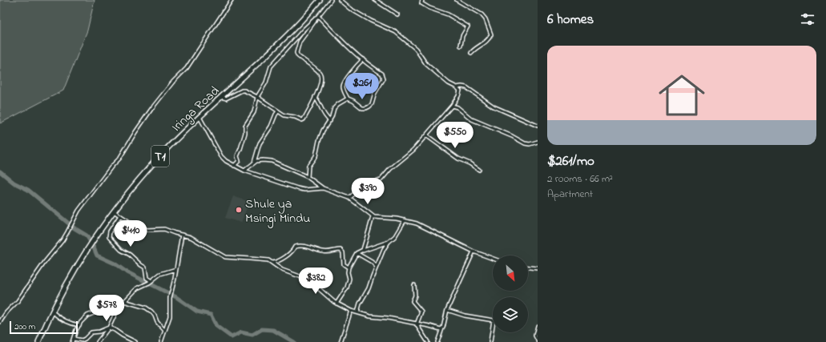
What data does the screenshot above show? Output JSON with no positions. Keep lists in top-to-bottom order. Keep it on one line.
{"streets":{"highway":["Iringa Road","T1"]},"places":["Shule ya Msingi Mindu"],"scale_bar":"200 m","north":"bottom right","page":{"heading":"6 homes","list":[{"name":"$261/mo","note":"2 rooms · 66 m² · Apartment"}],"price":["$261","$550","$390","$410","$382","$578"],"scale":"200 m"}}
